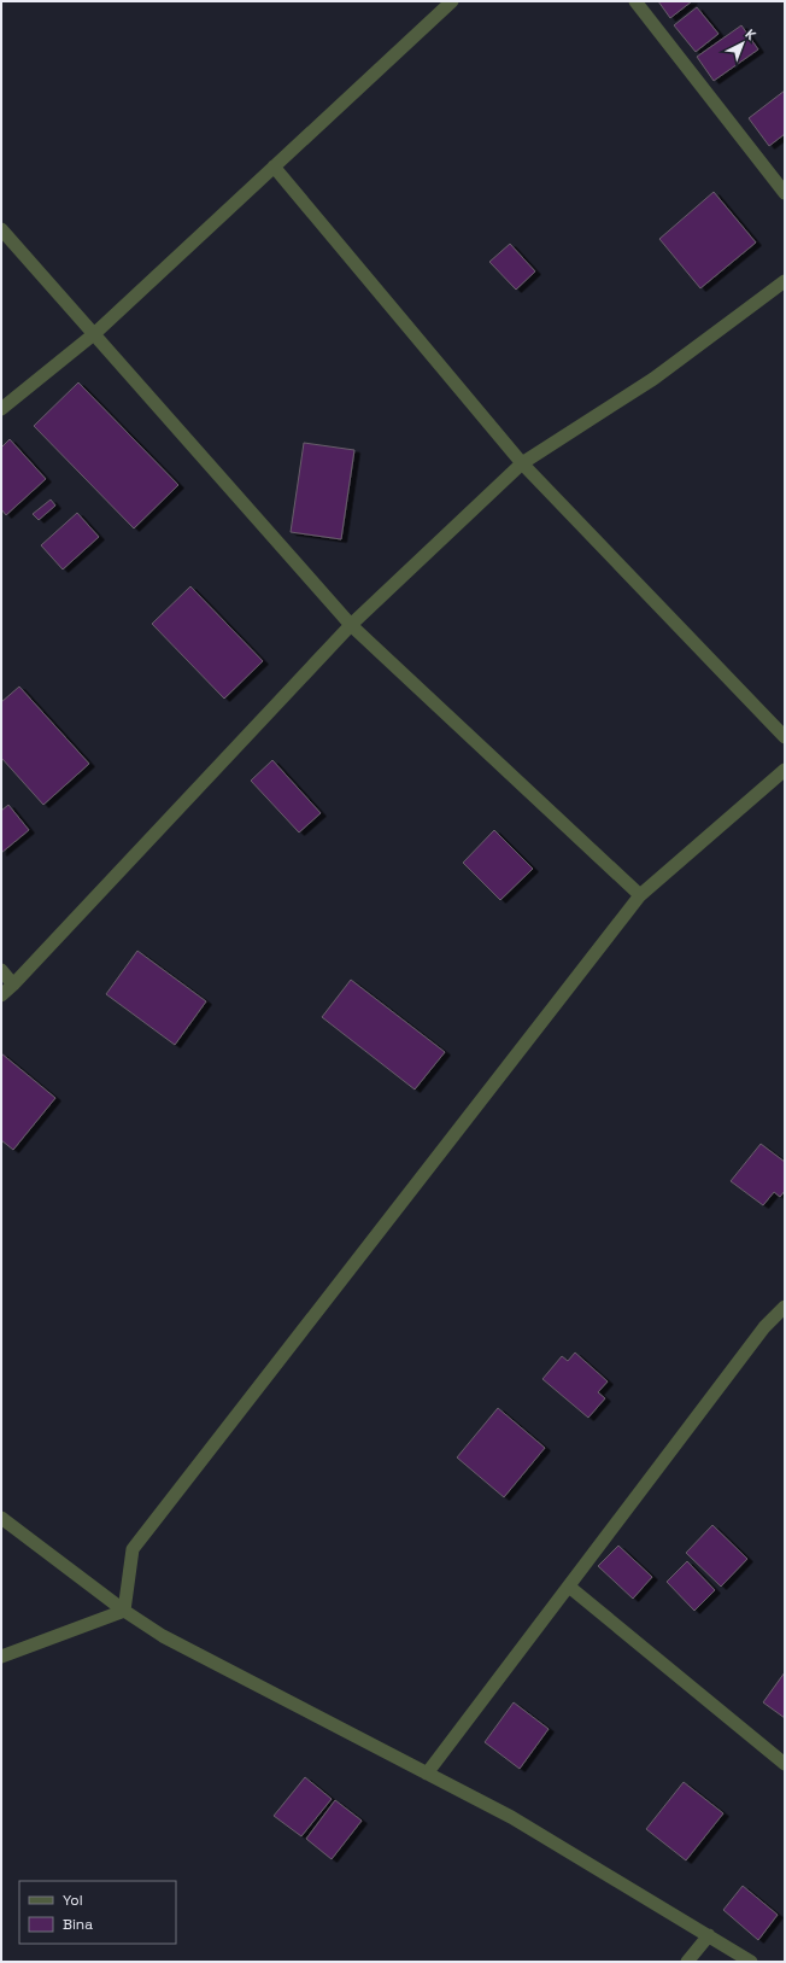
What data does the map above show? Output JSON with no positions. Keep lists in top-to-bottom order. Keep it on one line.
{"legend":["Yol","Bina"],"north":"top right"}
